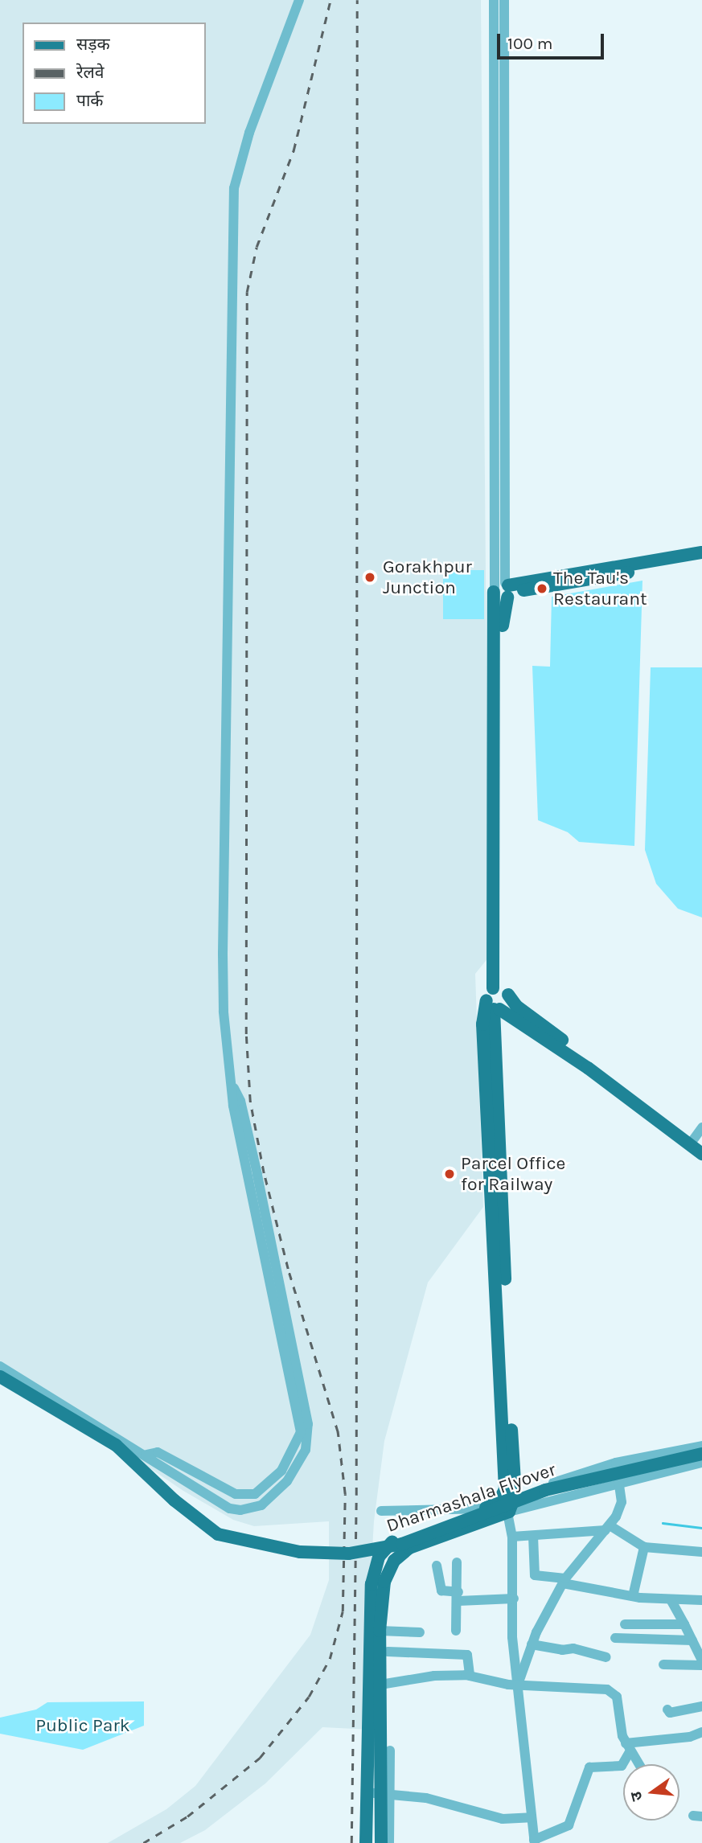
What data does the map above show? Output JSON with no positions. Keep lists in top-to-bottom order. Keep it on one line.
{"streets":{"main road":["Dharmashala Flyover"]},"parks":["Public Park"],"places":["Gorakhpur Junction","The Tau's Restaurant","Parcel Office for Railway"],"legend":["सड़क","रेलवे","पार्क"],"scale_bar":"100 m","north":"left"}
